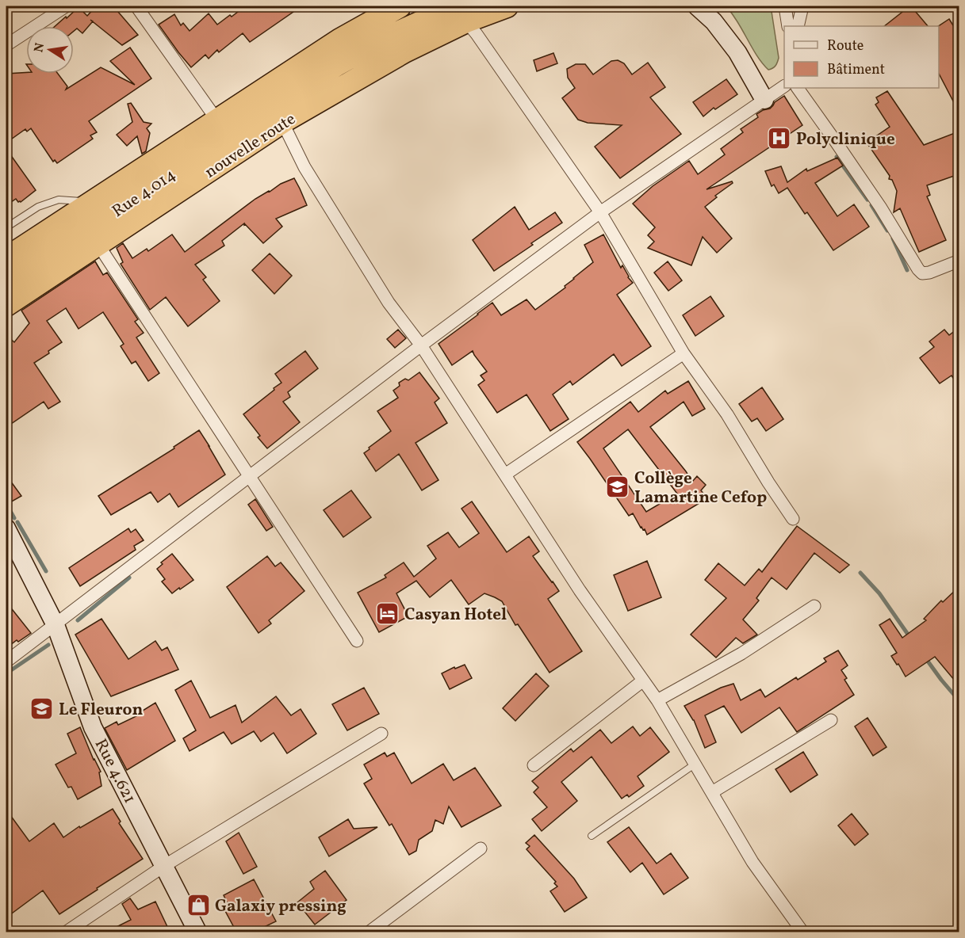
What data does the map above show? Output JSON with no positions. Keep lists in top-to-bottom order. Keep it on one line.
{"streets":{"highway":["nouvelle route","Rue 4.014"],"street":["Rue 4.621"]},"crossings":[["nouvelle route","Rue 4.014"]],"places":{"hospital":["Polyclinique"],"school or university":["Collège Lamartine Cefop","Le Fleuron"],"hotel":["Casyan Hotel"],"shop":["Galaxiy pressing"]},"legend":["Route","Bâtiment"],"north":"left"}
